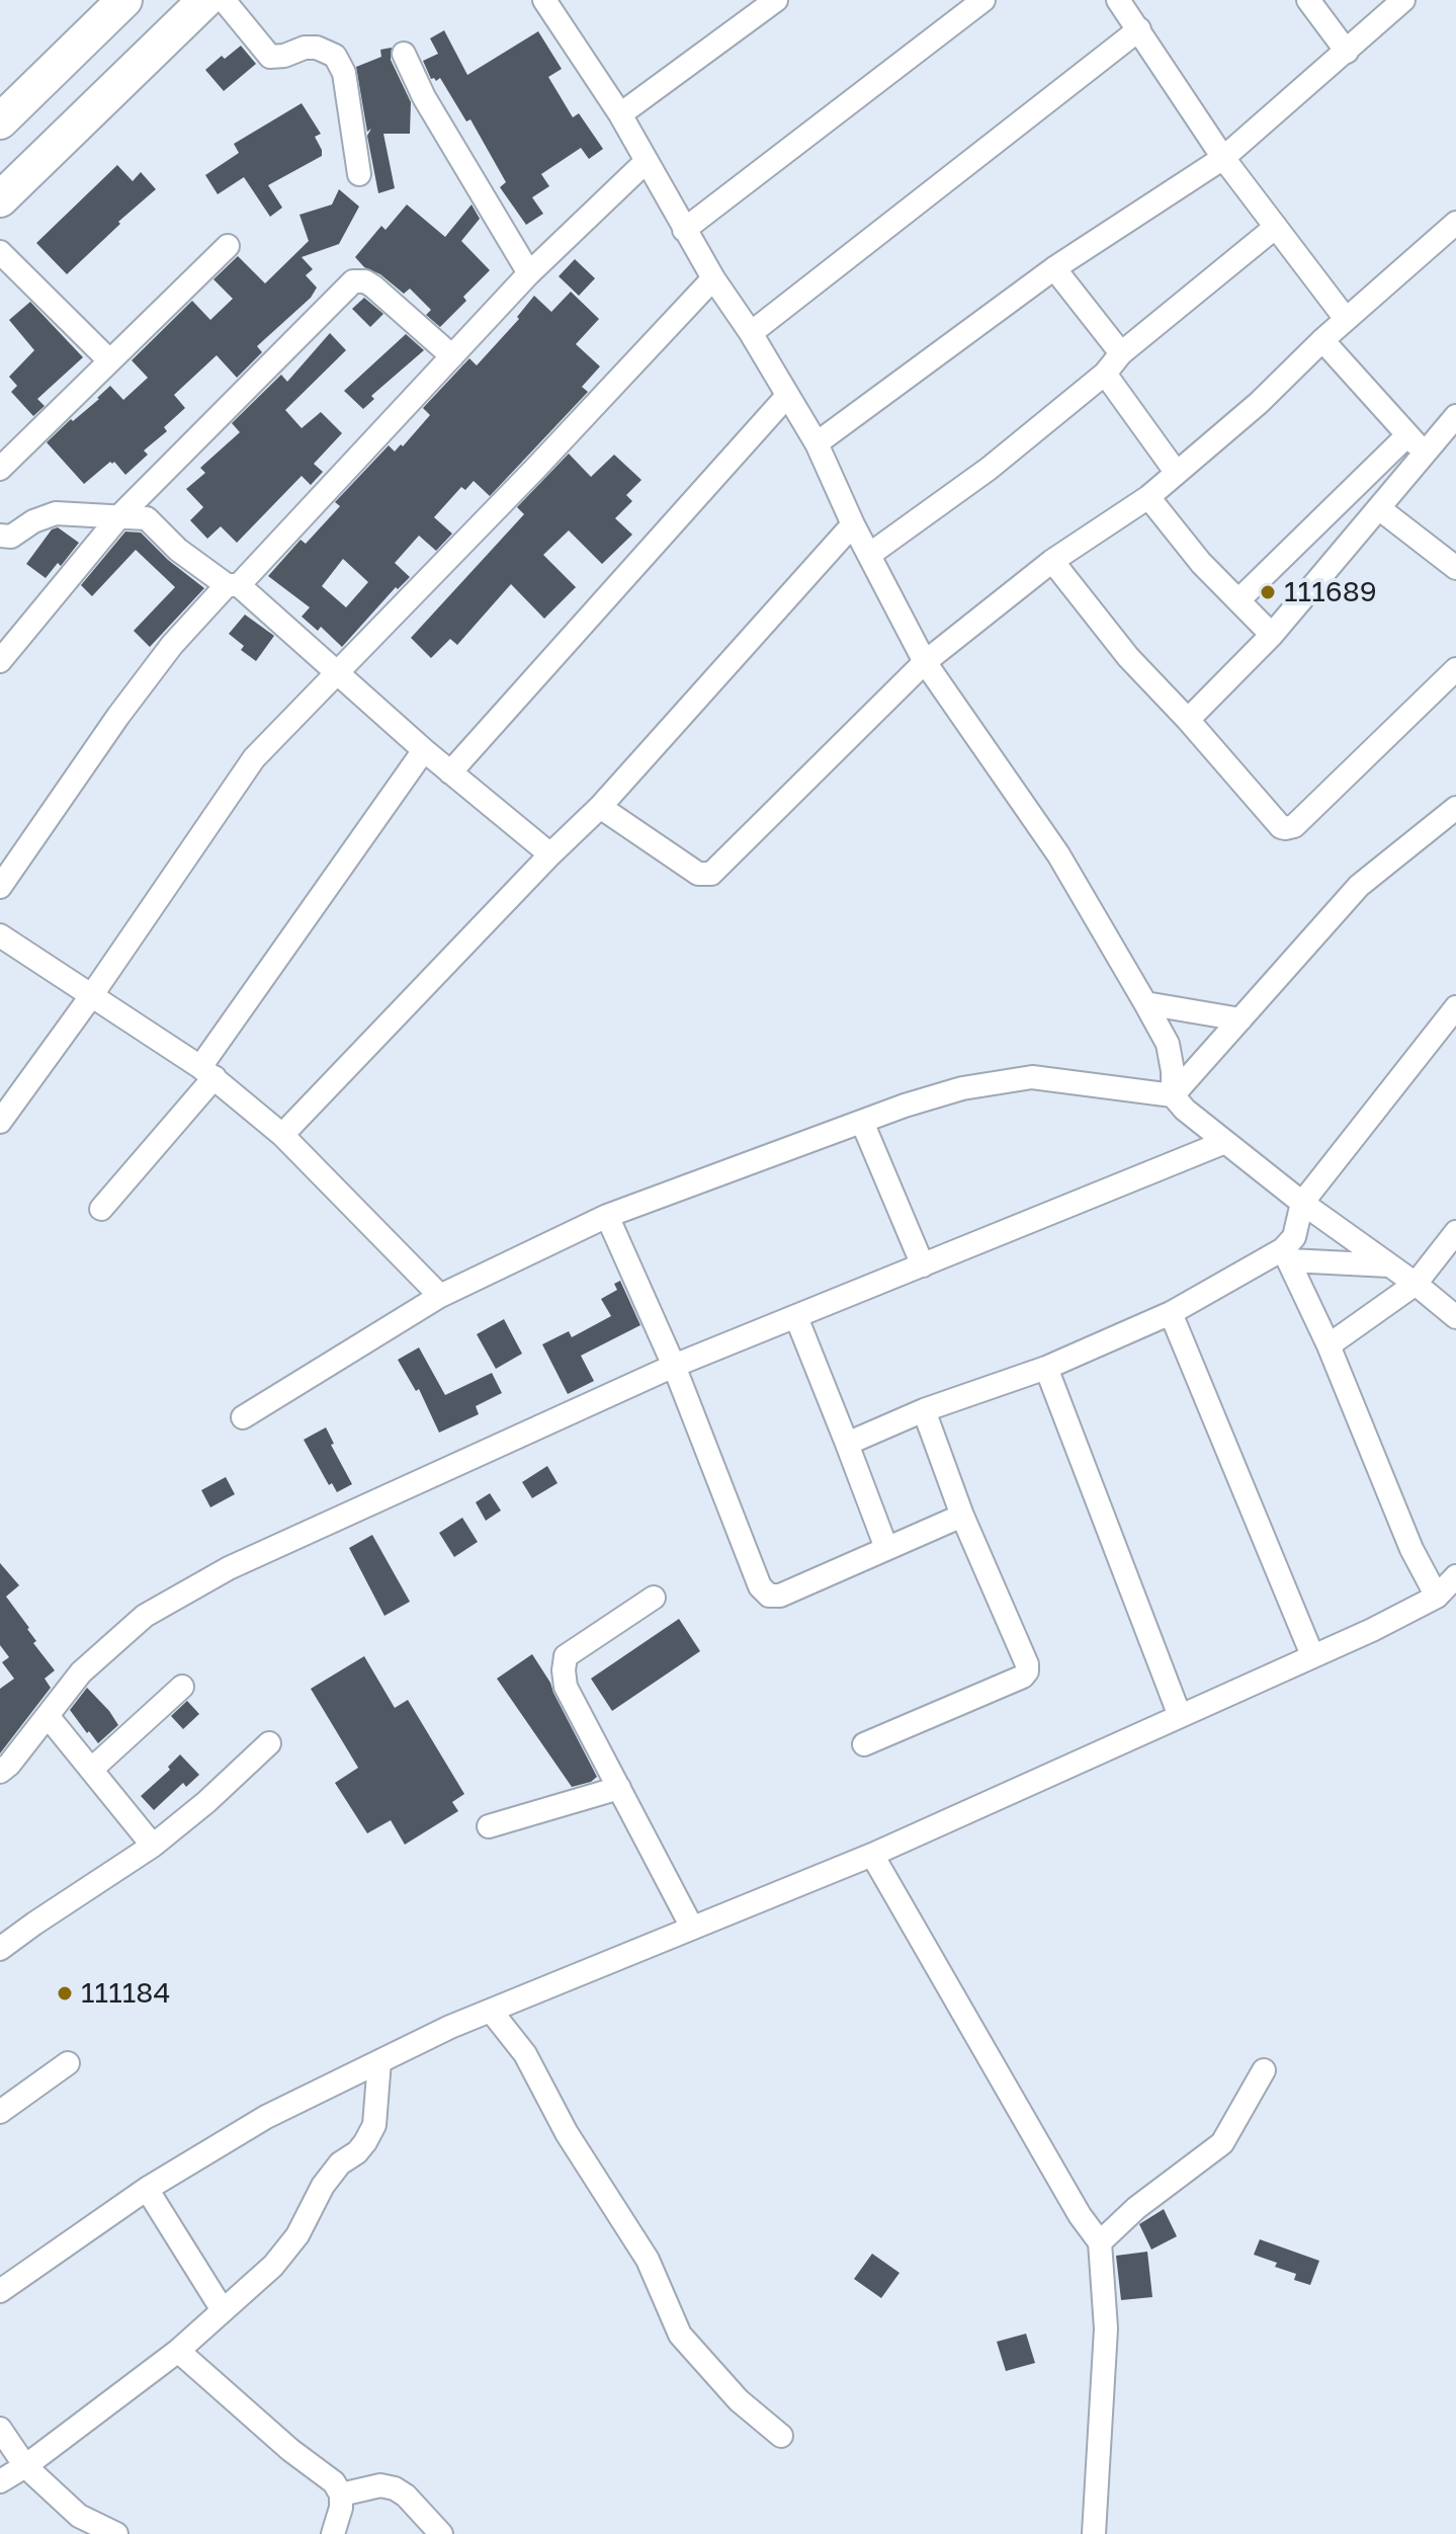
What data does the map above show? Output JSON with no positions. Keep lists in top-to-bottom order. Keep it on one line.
{"places":["111689","111184"]}
